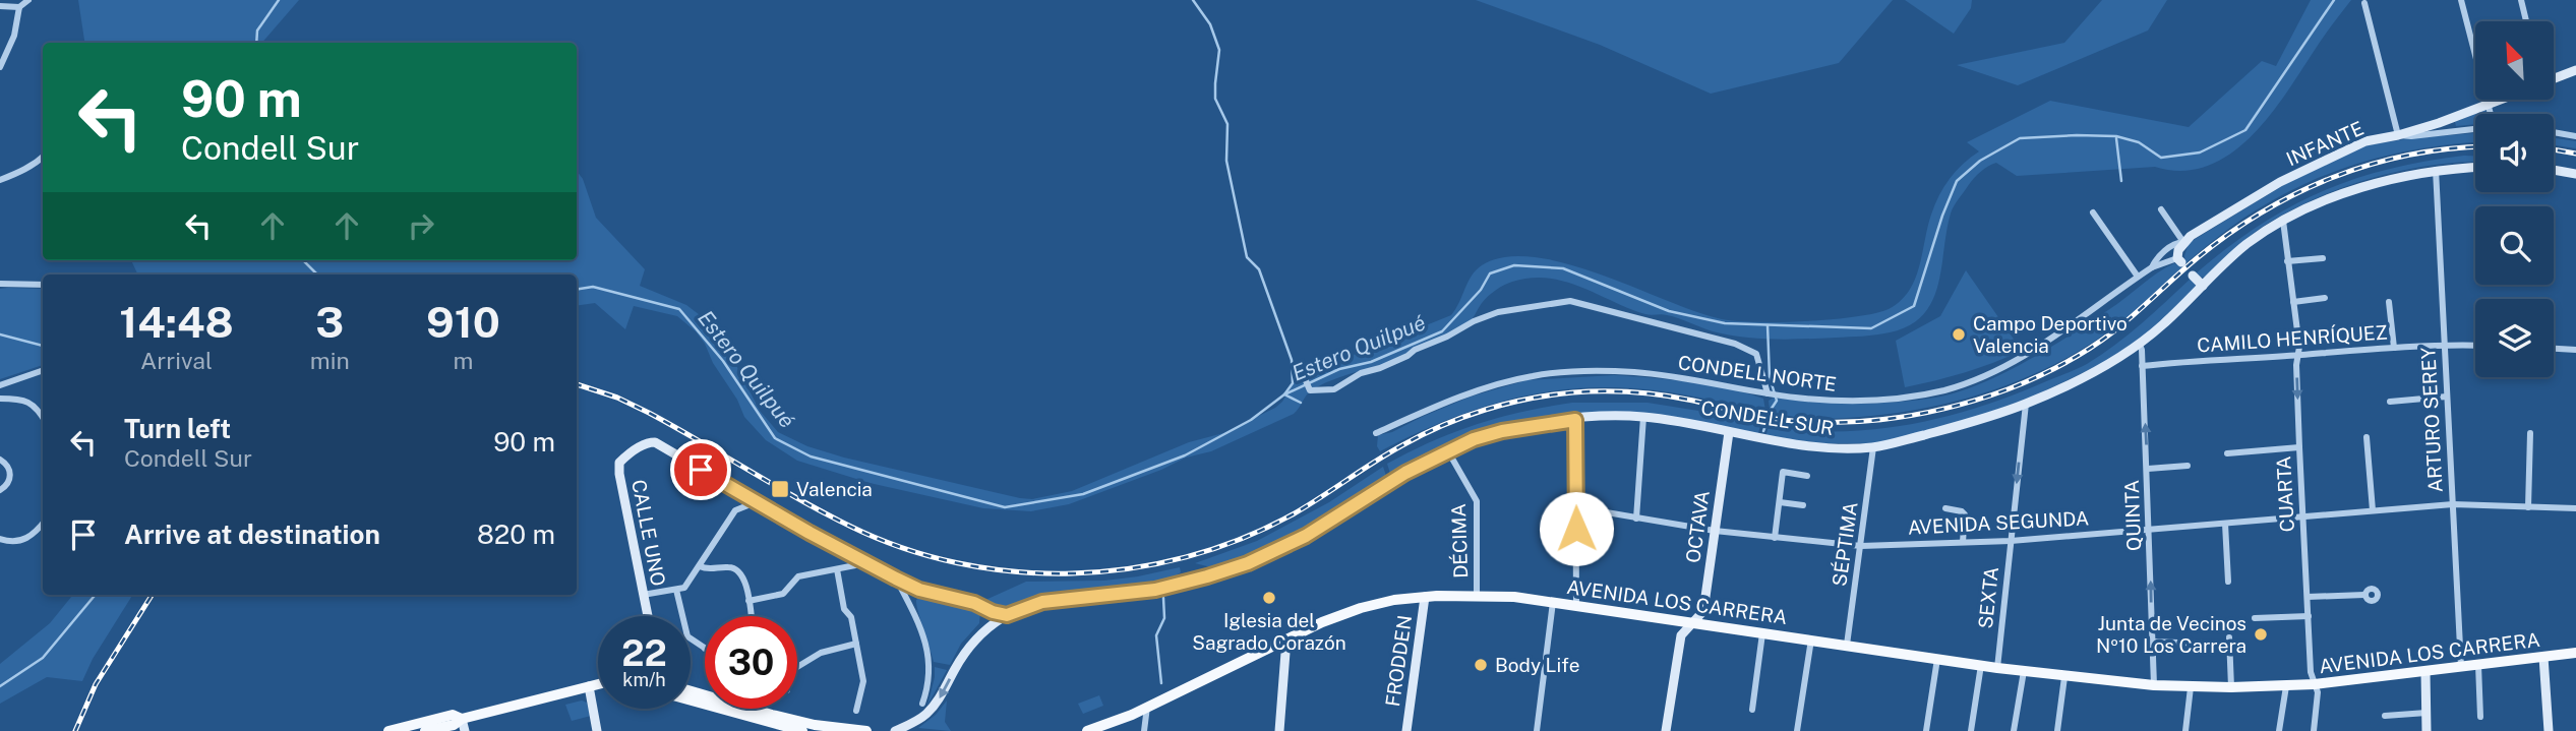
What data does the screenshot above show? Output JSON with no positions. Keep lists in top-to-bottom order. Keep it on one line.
{"streets":{"main road":["AVENIDA LOS CARRERA"],"street":["INFANTE","CAMILO HENRÍQUEZ","CONDELL NORTE","CONDELL SUR","ARTURO SEREY","CUARTA","QUINTA","AVENIDA SEGUNDA","OCTAVA","CALLE UNO","DÉCIMA","SÉPTIMA","SEXTA","FRODDEN"]},"crossings":[["INFANTE","CONDELL NORTE"],["CAMILO HENRÍQUEZ","ARTURO SEREY"],["CAMILO HENRÍQUEZ","CUARTA"],["CAMILO HENRÍQUEZ","QUINTA"],["CONDELL SUR","ARTURO SEREY"],["CONDELL SUR","CUARTA"],["CONDELL SUR","QUINTA"],["CONDELL SUR","OCTAVA"],["CONDELL SUR","DÉCIMA"],["CONDELL SUR","SÉPTIMA"],["CONDELL SUR","SEXTA"],["ARTURO SEREY","AVENIDA SEGUNDA"],["ARTURO SEREY","AVENIDA LOS CARRERA"],["CUARTA","AVENIDA SEGUNDA"],["CUARTA","AVENIDA LOS CARRERA"],["QUINTA","AVENIDA SEGUNDA"],["QUINTA","AVENIDA LOS CARRERA"],["AVENIDA SEGUNDA","OCTAVA"],["AVENIDA SEGUNDA","SÉPTIMA"],["AVENIDA SEGUNDA","SEXTA"],["OCTAVA","AVENIDA LOS CARRERA"],["DÉCIMA","AVENIDA LOS CARRERA"],["SÉPTIMA","AVENIDA LOS CARRERA"],["SEXTA","AVENIDA LOS CARRERA"],["AVENIDA LOS CARRERA","FRODDEN"]],"one_way":["QUINTA","SEXTA"],"water":["Estero Quilpué"],"places":{"other":["Campo Deportivo Valencia","Iglesia del Sagrado Corazón","Junta de Vecinos Nº10 Los Carrera","Body Life"],"transit":["Valencia"]},"north":"top left","page":{"turn":["90 m","Condell Sur"],"eta":["14:48","Arrival","3","min","910","m"],"list":[{"name":"Turn left","note":"Condell Sur","value":"90 m"},{"name":"Arrive at destination","value":"820 m"}],"speed":"22 km/h","limit":"30"}}
